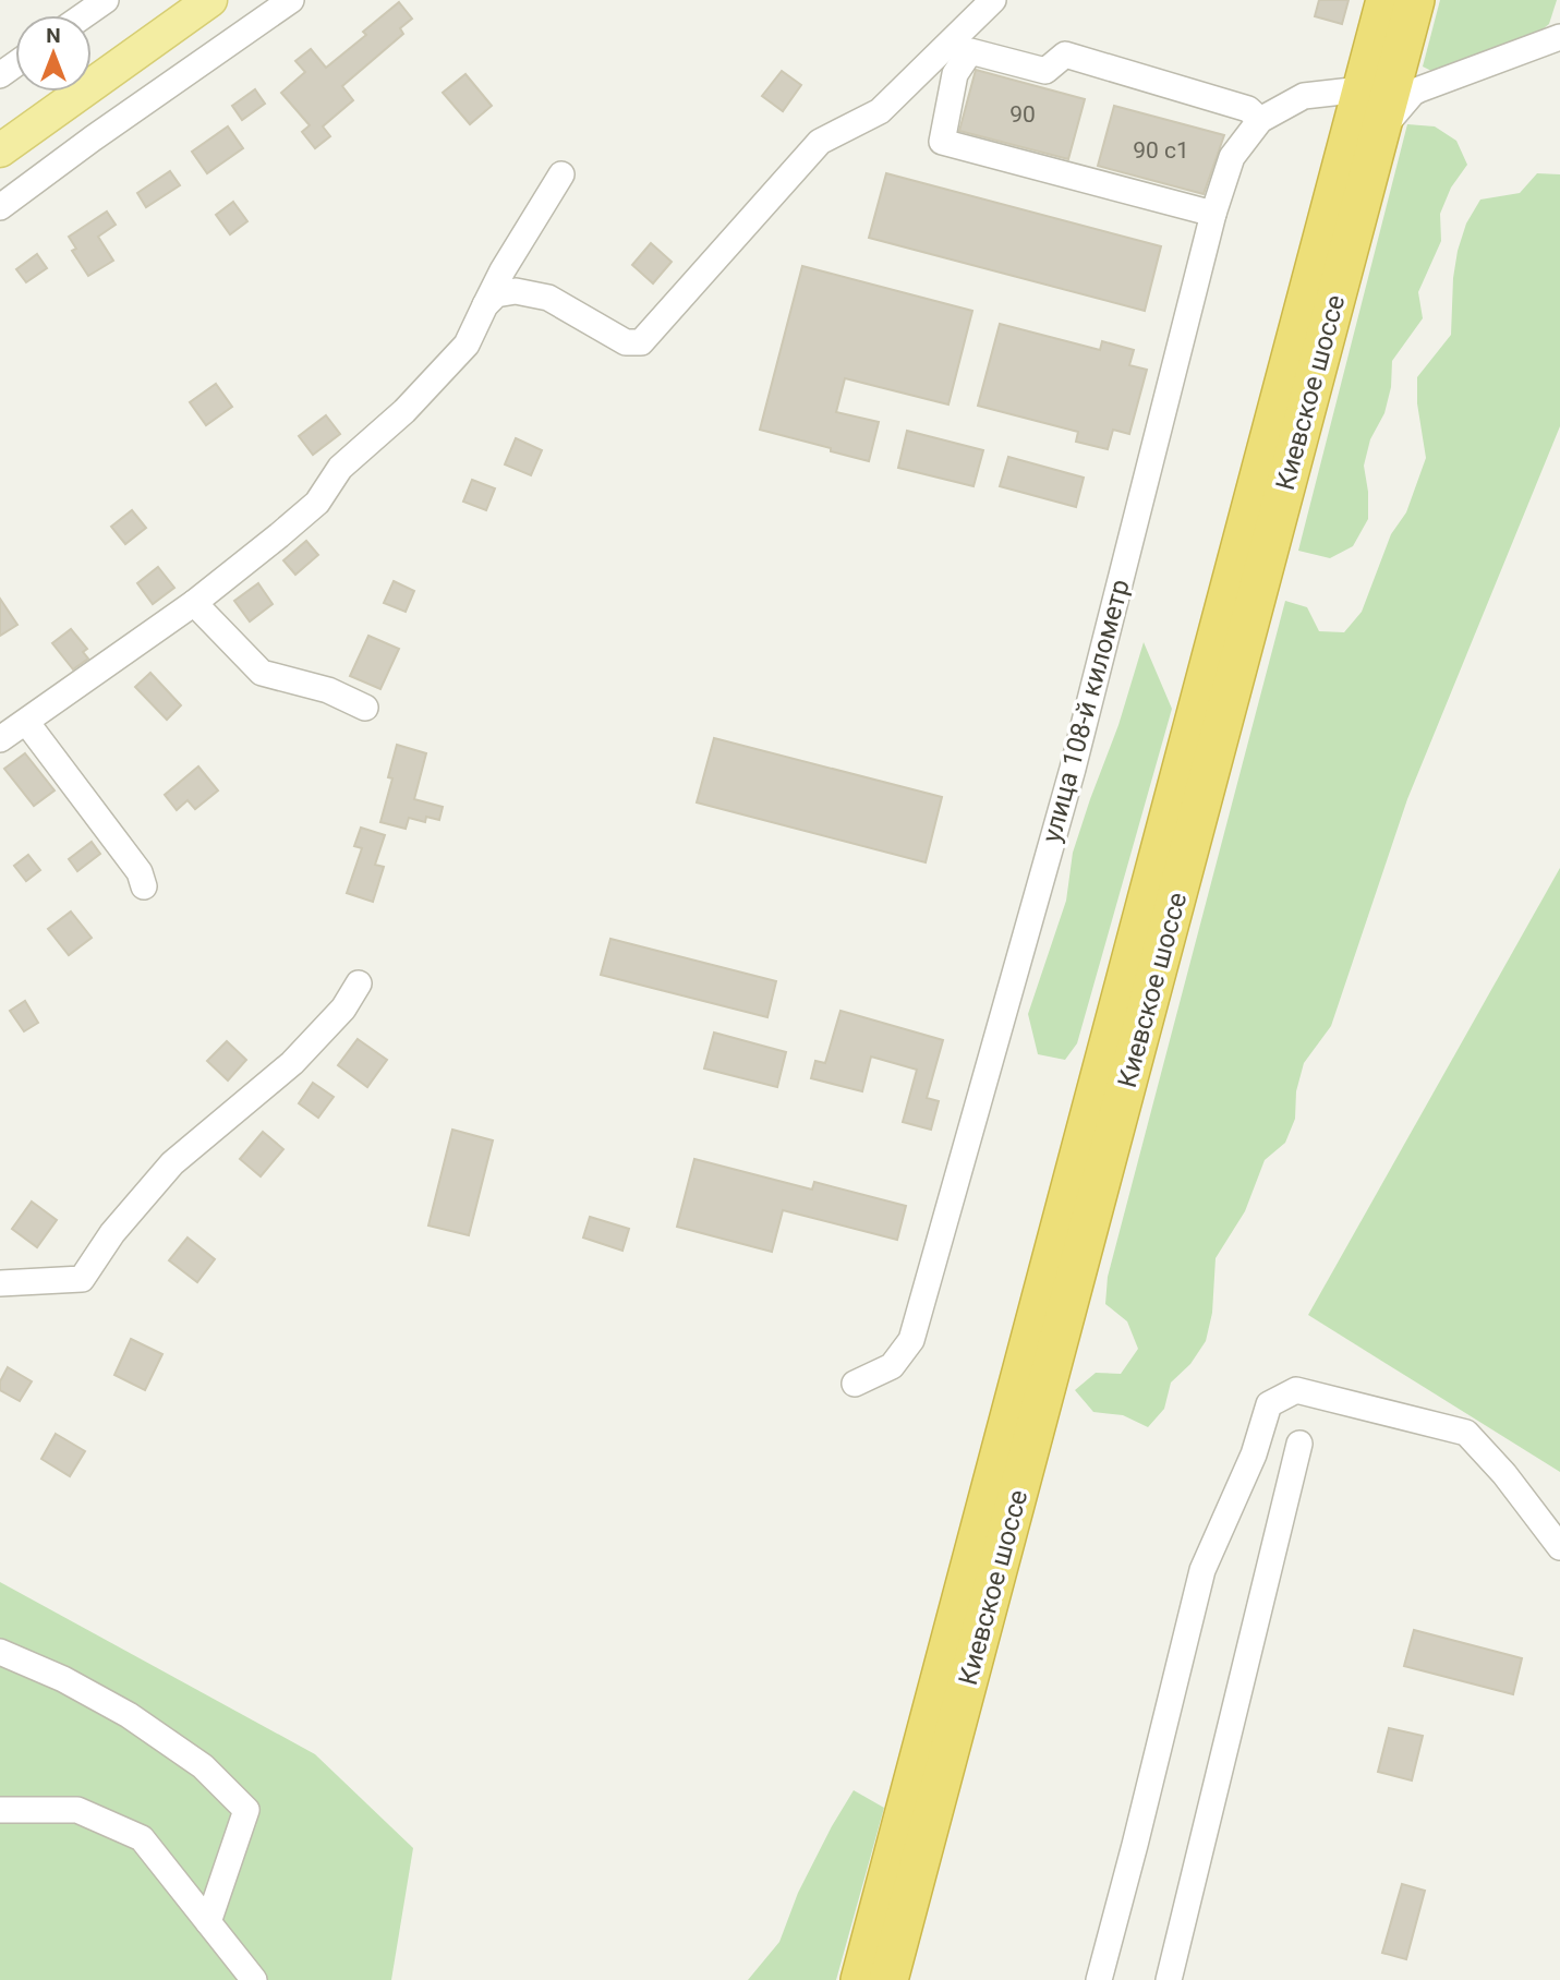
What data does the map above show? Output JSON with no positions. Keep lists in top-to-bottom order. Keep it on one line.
{"streets":{"highway":["Киевское шоссе"],"street":["улица 108-й километр"]},"crossings":[["Киевское шоссе","улица 108-й километр"]],"house_numbers":["90","90 с1"],"north":"top"}
